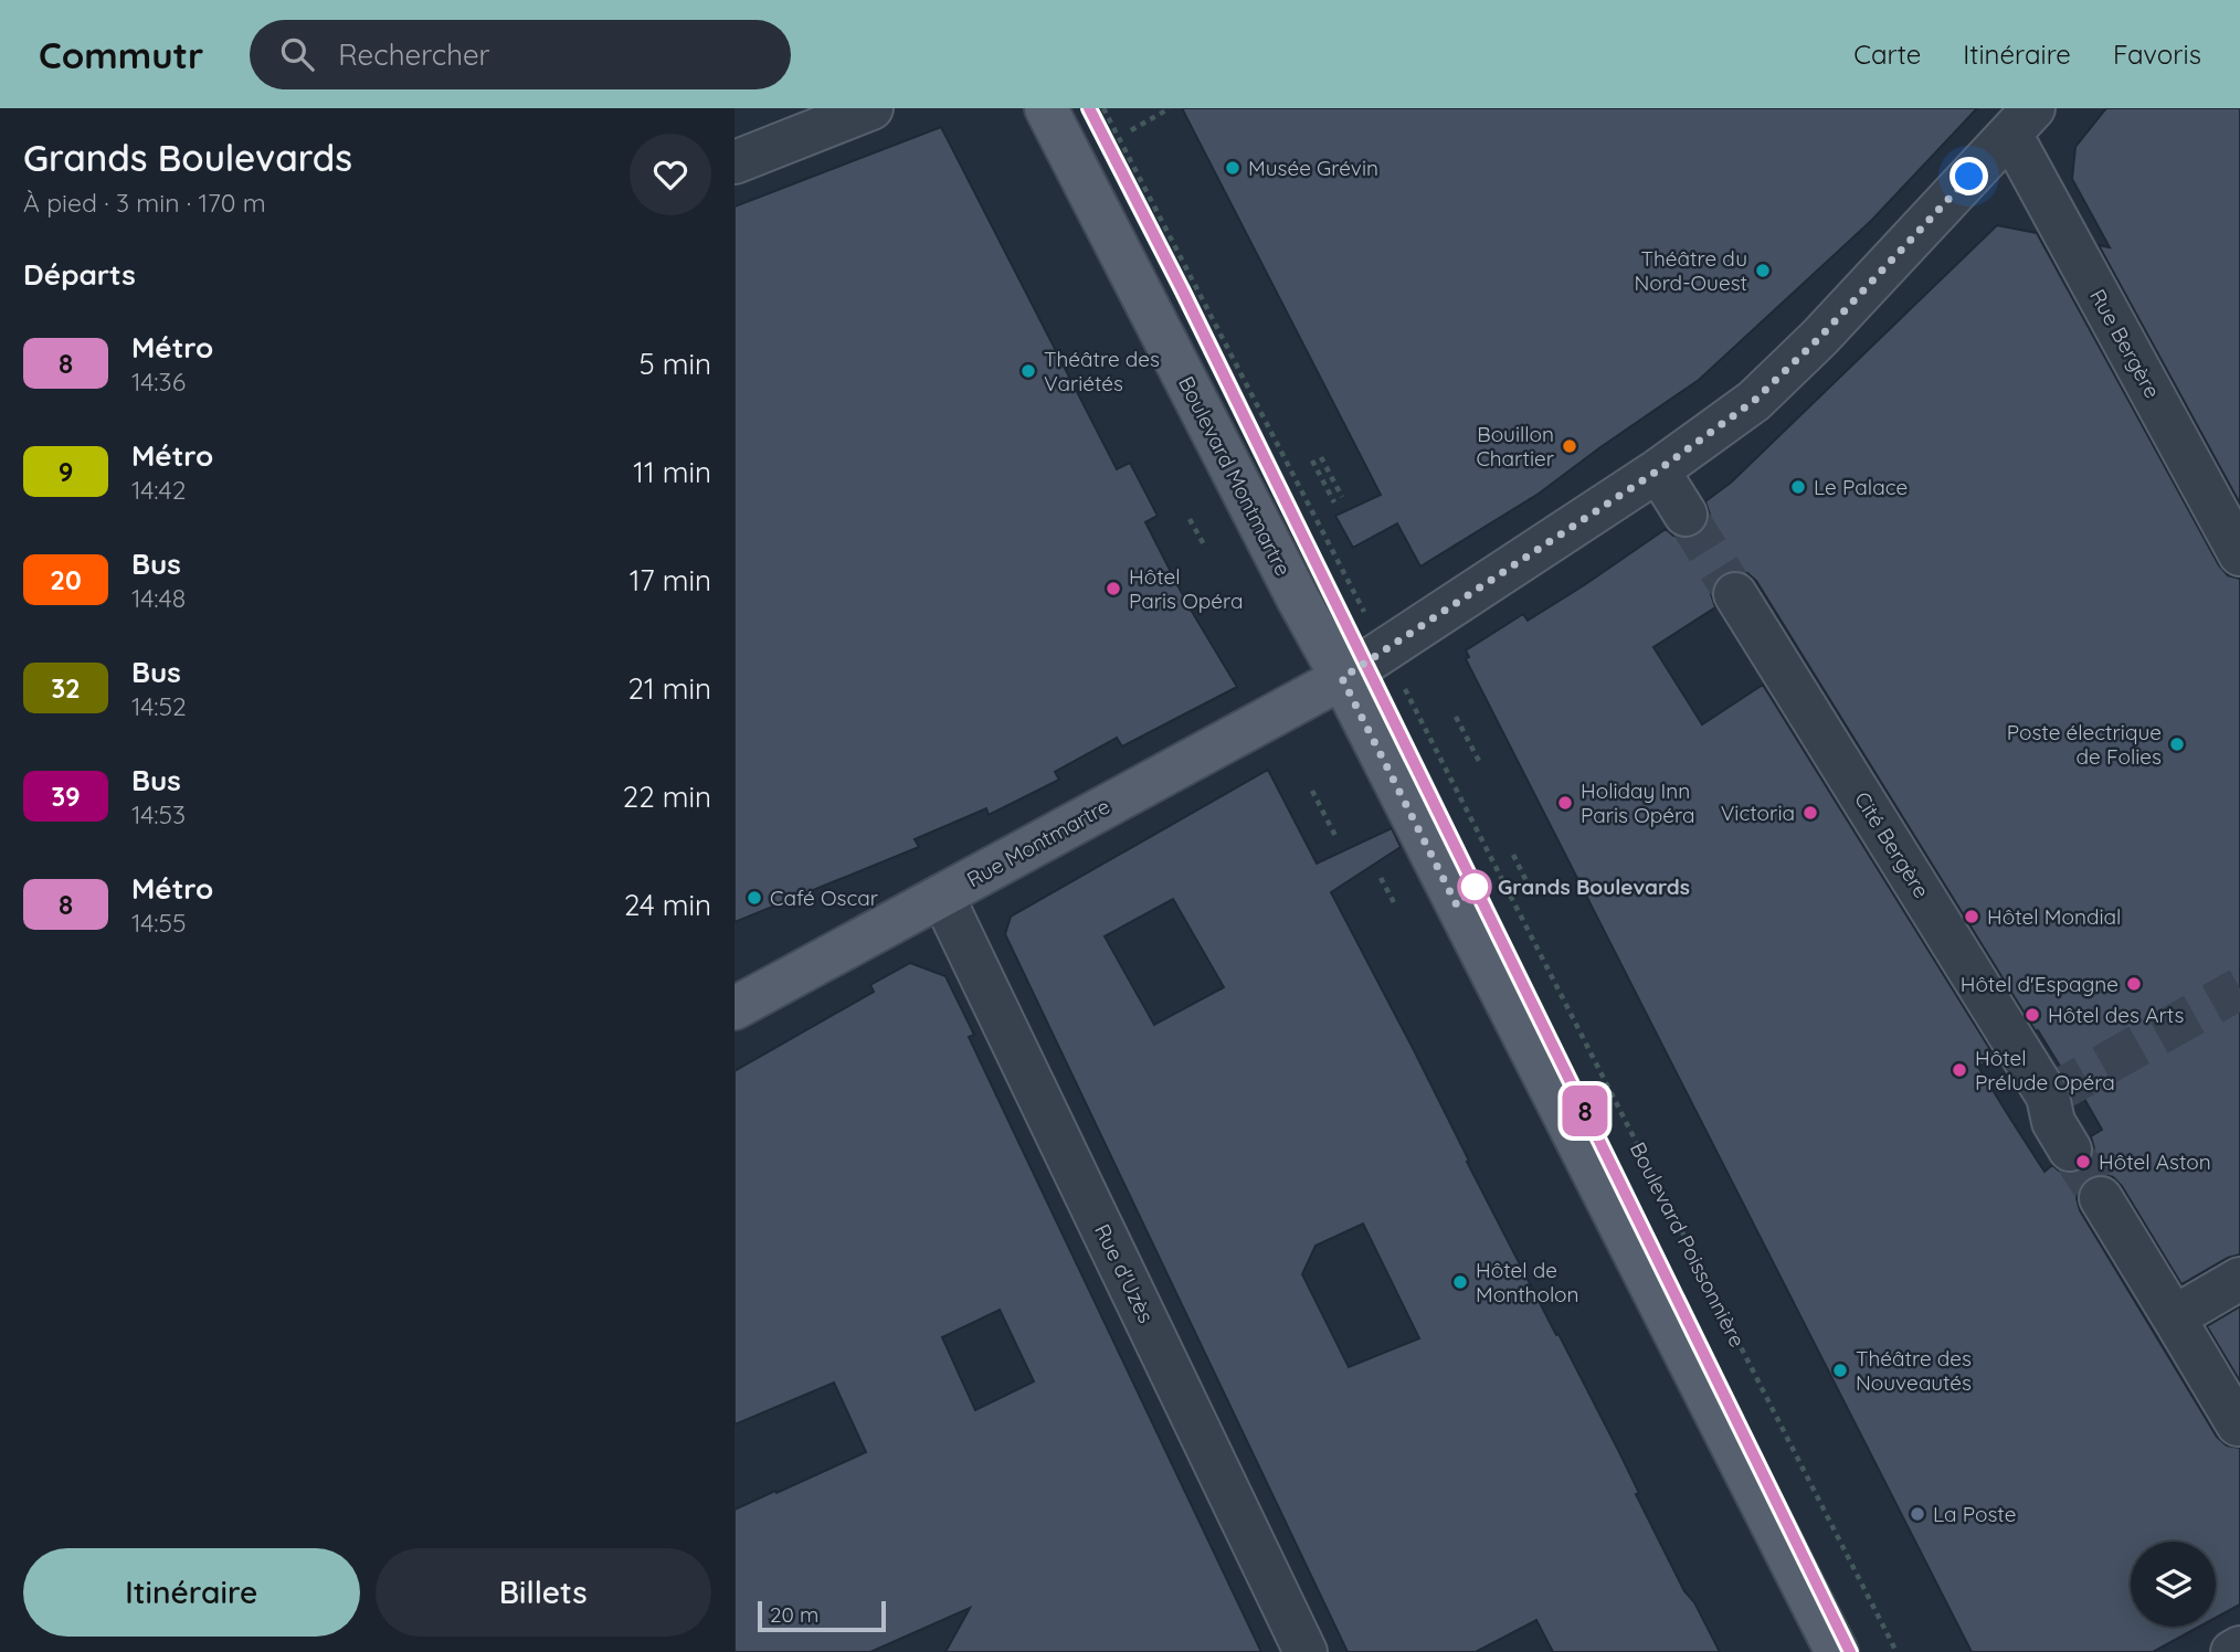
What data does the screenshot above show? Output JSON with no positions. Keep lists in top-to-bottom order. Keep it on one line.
{"streets":{"main road":["Boulevard Montmartre","Rue Montmartre"],"street":["Rue Bergère","Cité Bergère","Rue d'Uzès"],"path":["Boulevard Poissonnière"]},"crossings":[["Boulevard Montmartre","Rue Montmartre"],["Rue Montmartre","Rue d'Uzès"]],"places":["Musée Grévin","Théâtre du Nord-Ouest","Théâtre des Variétés","Bouillon Chartier","Le Palace","Hôtel Paris Opéra","Poste électrique de Folies","Holiday Inn Paris Opéra","Victoria","Grands Boulevards","Café Oscar","Hôtel Mondial","Hôtel d'Espagne","Hôtel des Arts","Hôtel Prélude Opéra","Hôtel Aston","Hôtel de Montholon","Théâtre des Nouveautés","La Poste"],"lines":["metro line 8"],"scale_bar":"20 m","page":{"header":"Commutr","search":"Rechercher","nav":["Carte","Itinéraire","Favoris"],"heading":[["Grands Boulevards","À pied · 3 min · 170 m"],"Départs"],"on_map":"8","list":[{"mark":"8","name":"Métro","note":"14:36","value":"5 min"},{"mark":"9","name":"Métro","note":"14:42","value":"11 min"},{"mark":"20","name":"Bus","note":"14:48","value":"17 min"},{"mark":"32","name":"Bus","note":"14:52","value":"21 min"},{"mark":"39","name":"Bus","note":"14:53","value":"22 min"},{"mark":"8","name":"Métro","note":"14:55","value":"24 min"}],"buttons":["Itinéraire","Billets"],"scale":"20 m"}}
